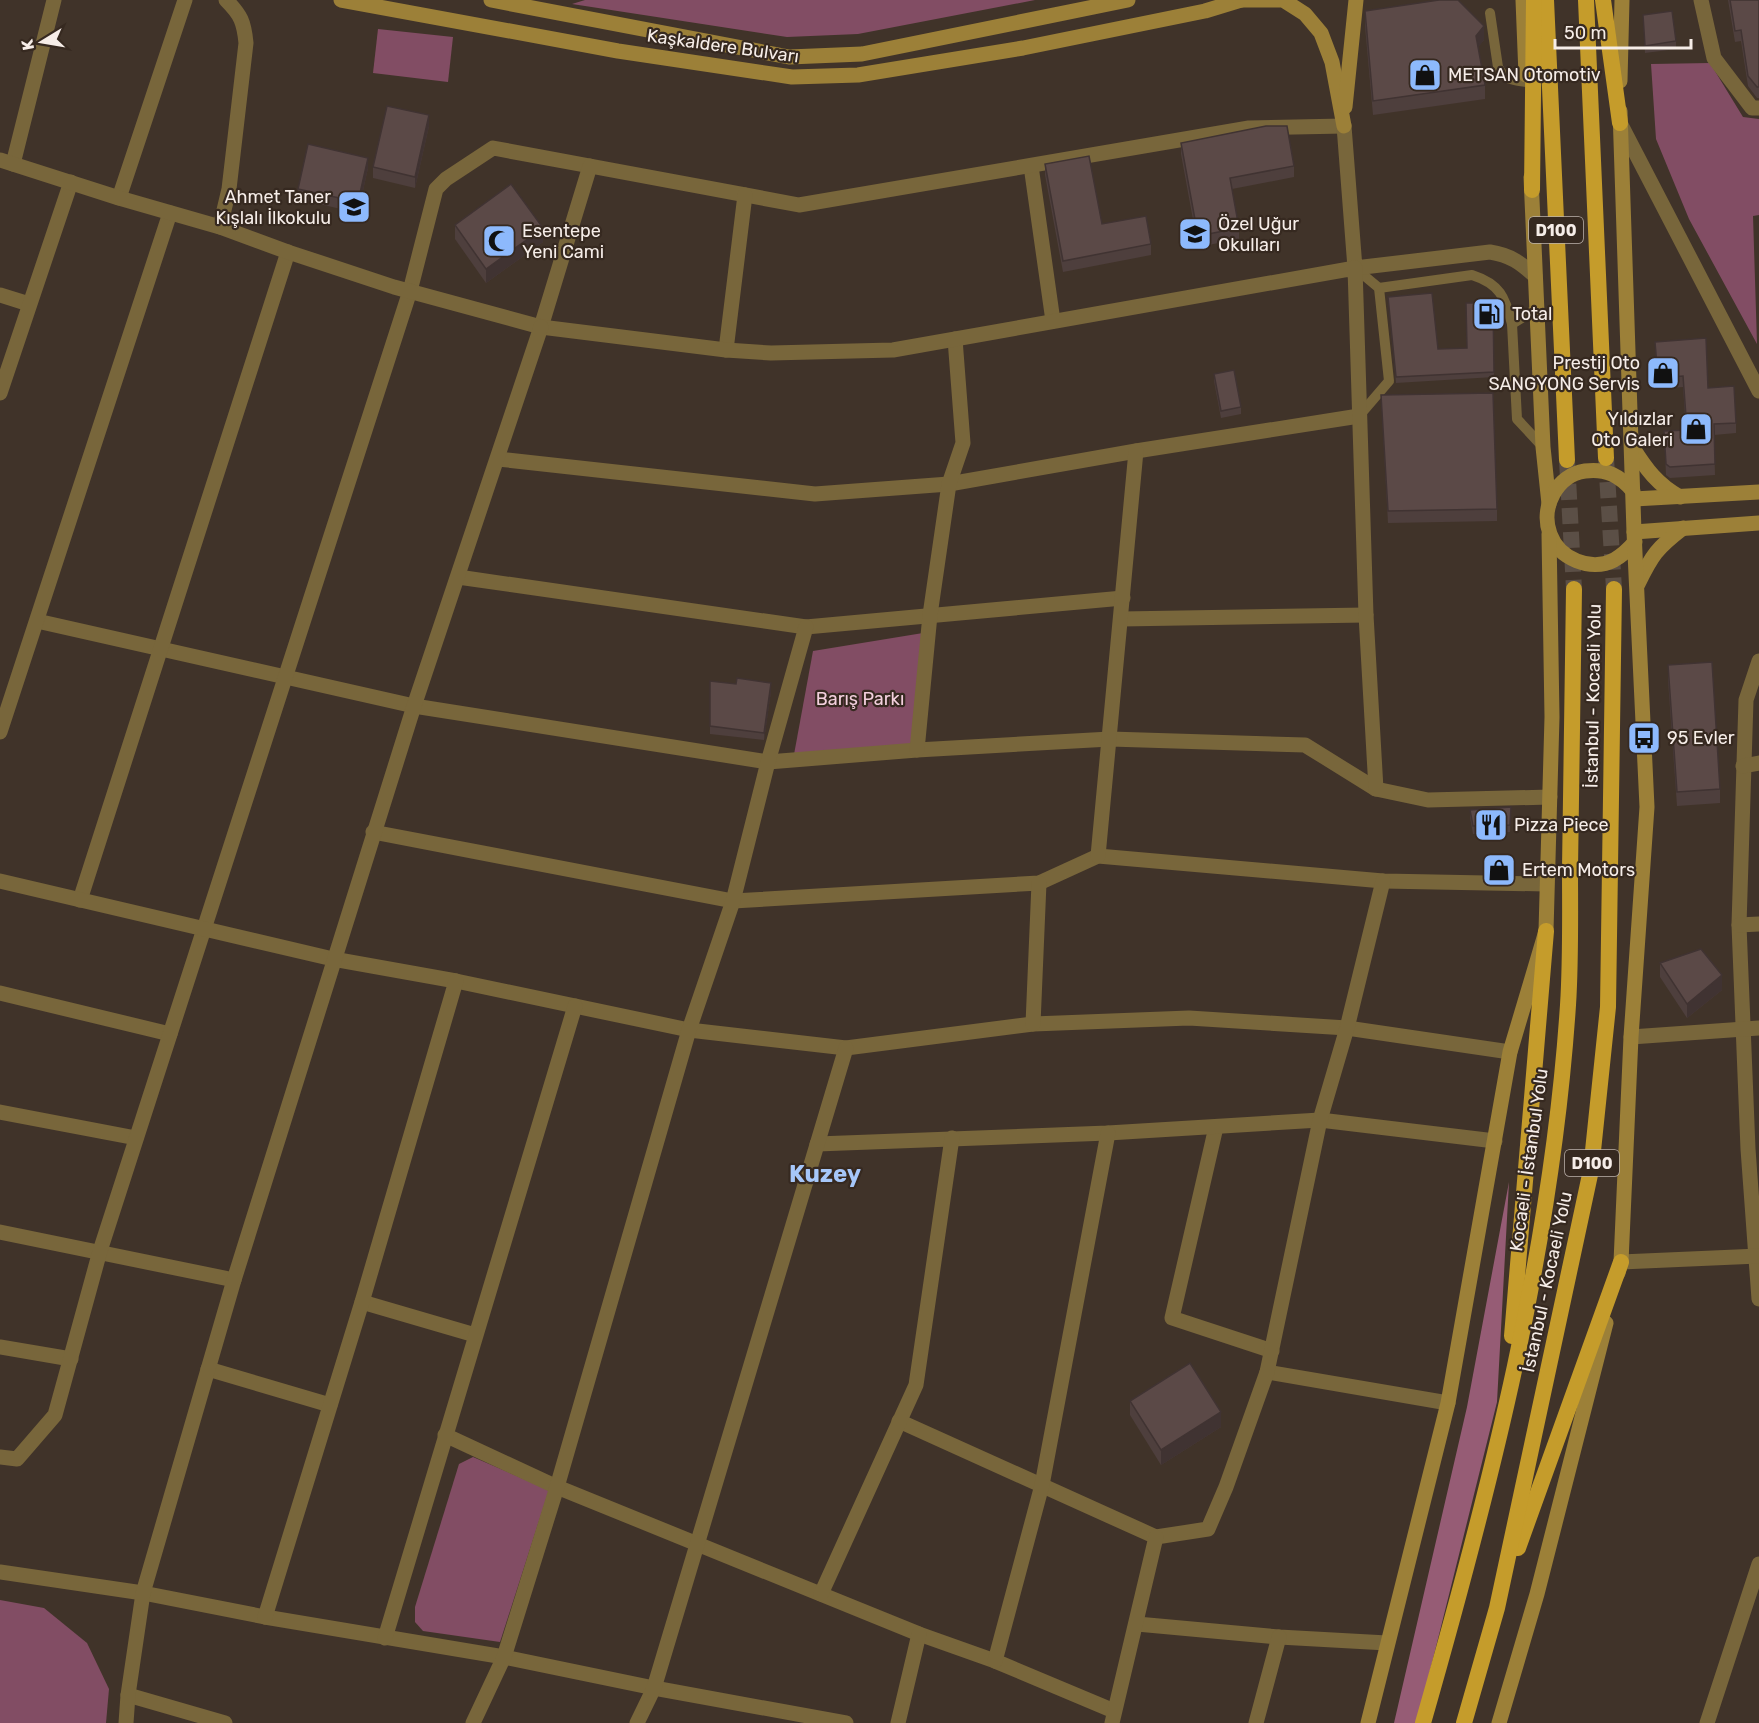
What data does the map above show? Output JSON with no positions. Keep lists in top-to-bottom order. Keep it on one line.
{"streets":{"highway":["D100","İstanbul - Kocaeli Yolu","Kocaeli - İstanbul Yolu"],"main road":["Kaşkaldere Bulvarı"]},"districts":["Kuzey"],"parks":["Barış Parkı"],"places":{"shop":["METSAN Otomotiv","Prestij Oto SANGYONG Servis","Yıldızlar Oto Galeri","Ertem Motors"],"school or university":["Ahmet Taner Kışlalı İlkokulu","Özel Uğur Okulları"],"mosque":["Esentepe Yeni Cami"],"fuel station":["Total"],"bus stop":["95 Evler"],"restaurant":["Pizza Piece"]},"scale_bar":"50 m","north":"left"}
